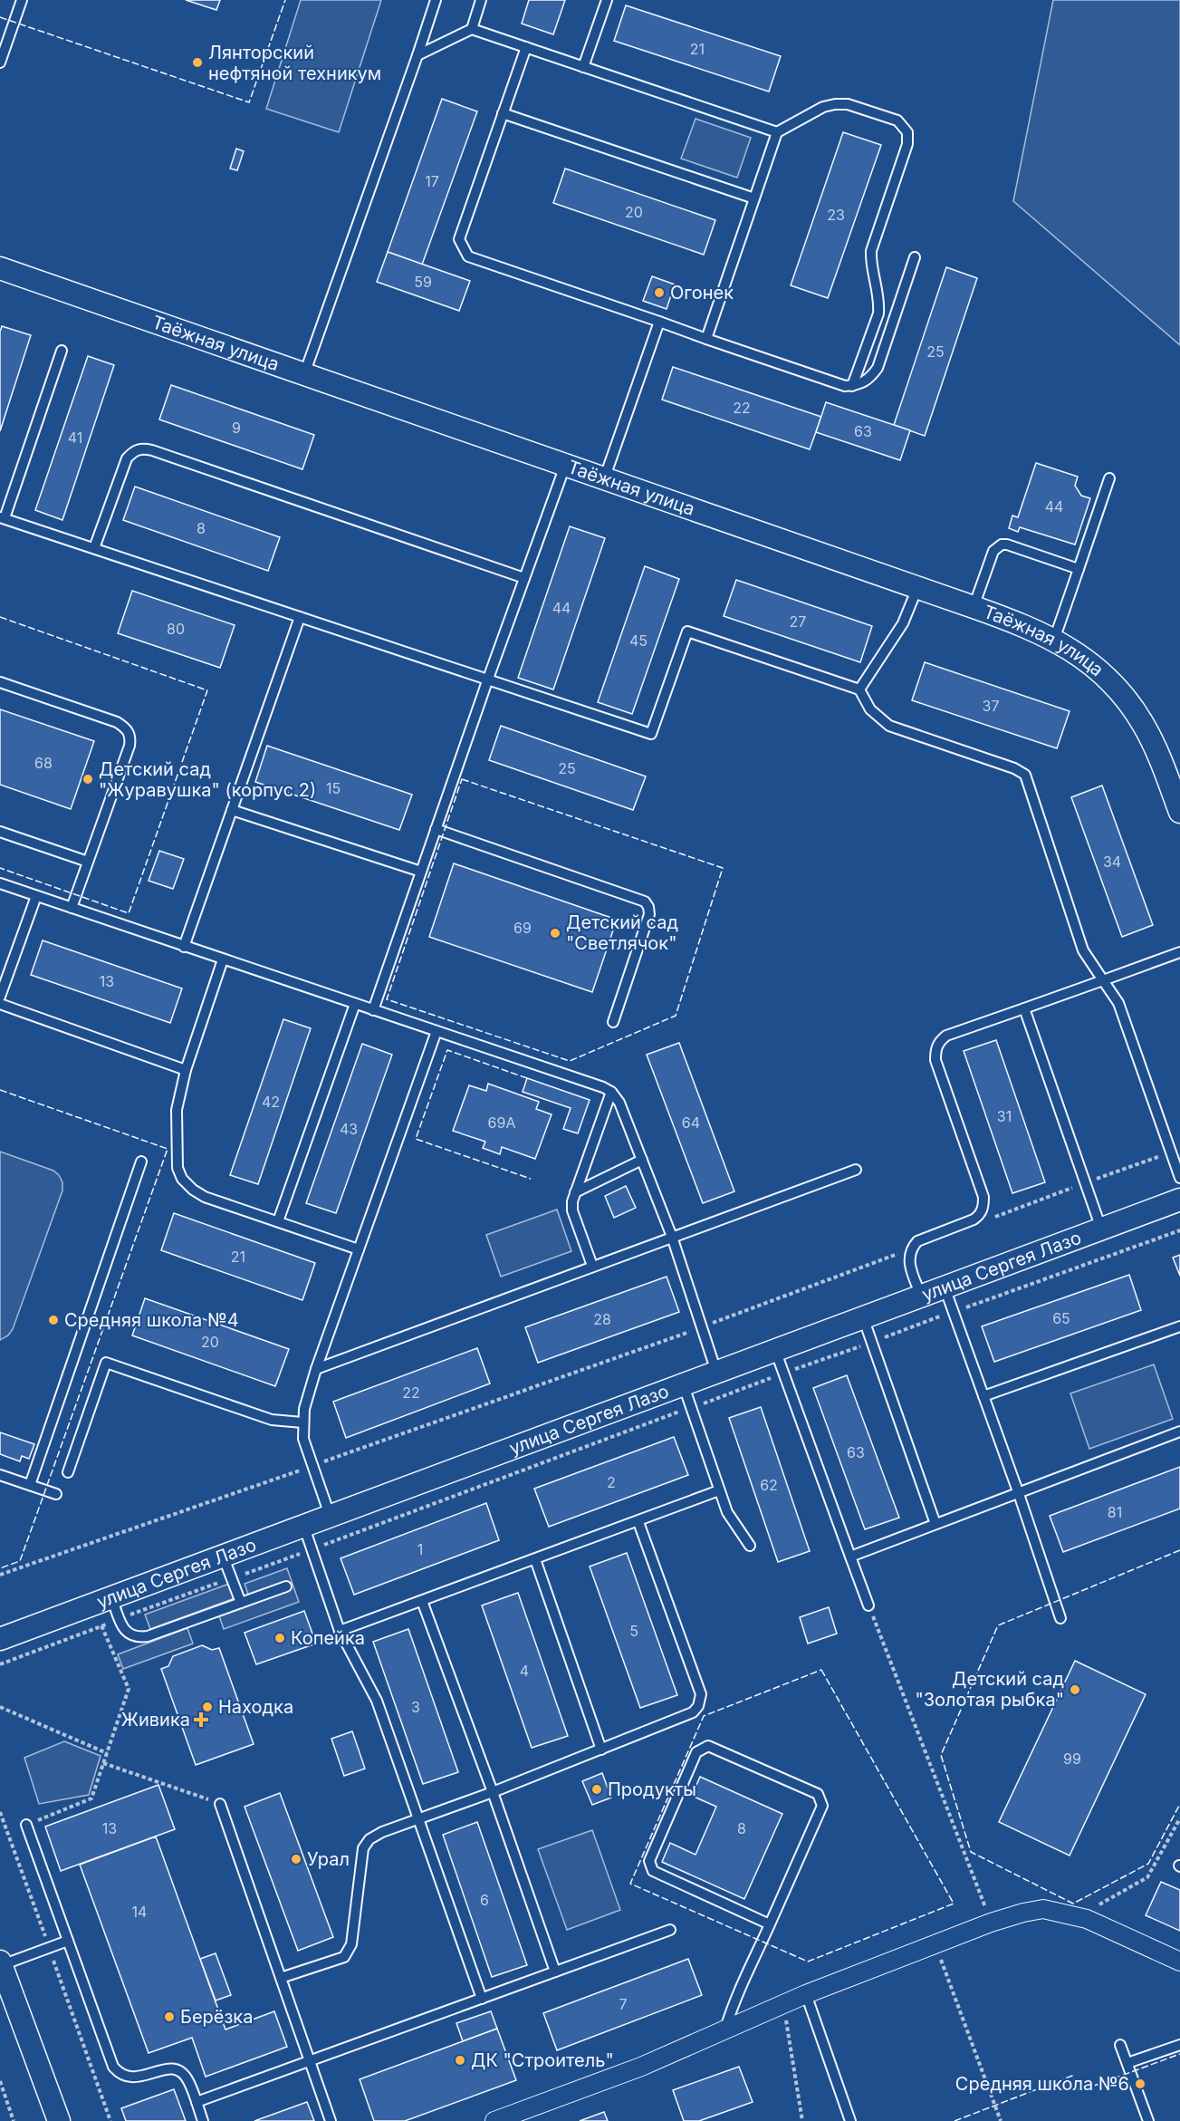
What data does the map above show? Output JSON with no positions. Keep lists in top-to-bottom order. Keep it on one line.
{"streets":{"street":["Таёжная улица","улица Сергея Лазо"]},"places":{"other":["Лянторский нефтяной техникум","Огонек","Детский сад \"Журавушка\" (корпус 2)","Детский сад \"Светлячок\"","Средняя школа №4","Копейка","Детский сад \"Золотая рыбка\"","Находка","Продукты","Урал","Берёзка","ДК \"Строитель\"","Средняя школа №6"],"health":["Живика"]},"house_numbers":["21","17","20","23","59","25","22","9","63","41","44","8","44","27","80","45","37","68","25","15","34","69","13","42","31","69А","64","43","21","65","28","20","22","63","2","62","81","1","5","4","3","99","13","8","6","14","7"]}
